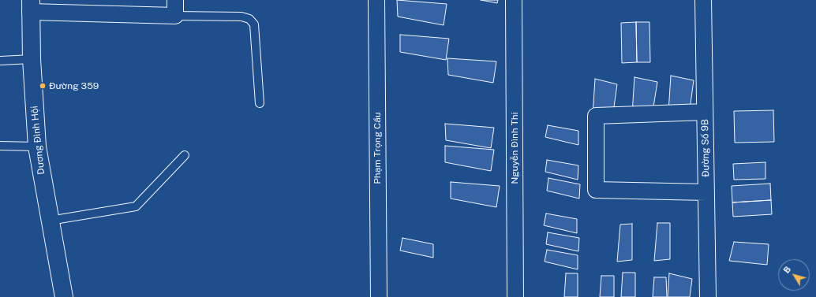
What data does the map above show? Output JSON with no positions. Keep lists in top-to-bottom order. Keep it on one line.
{"streets":{"street":["Dương Đình Hội","Phạm Trọng Cầu","Nguyễn Đình Thi","Đường Số 9B"]},"places":["Đường 359"],"north":"top left"}
